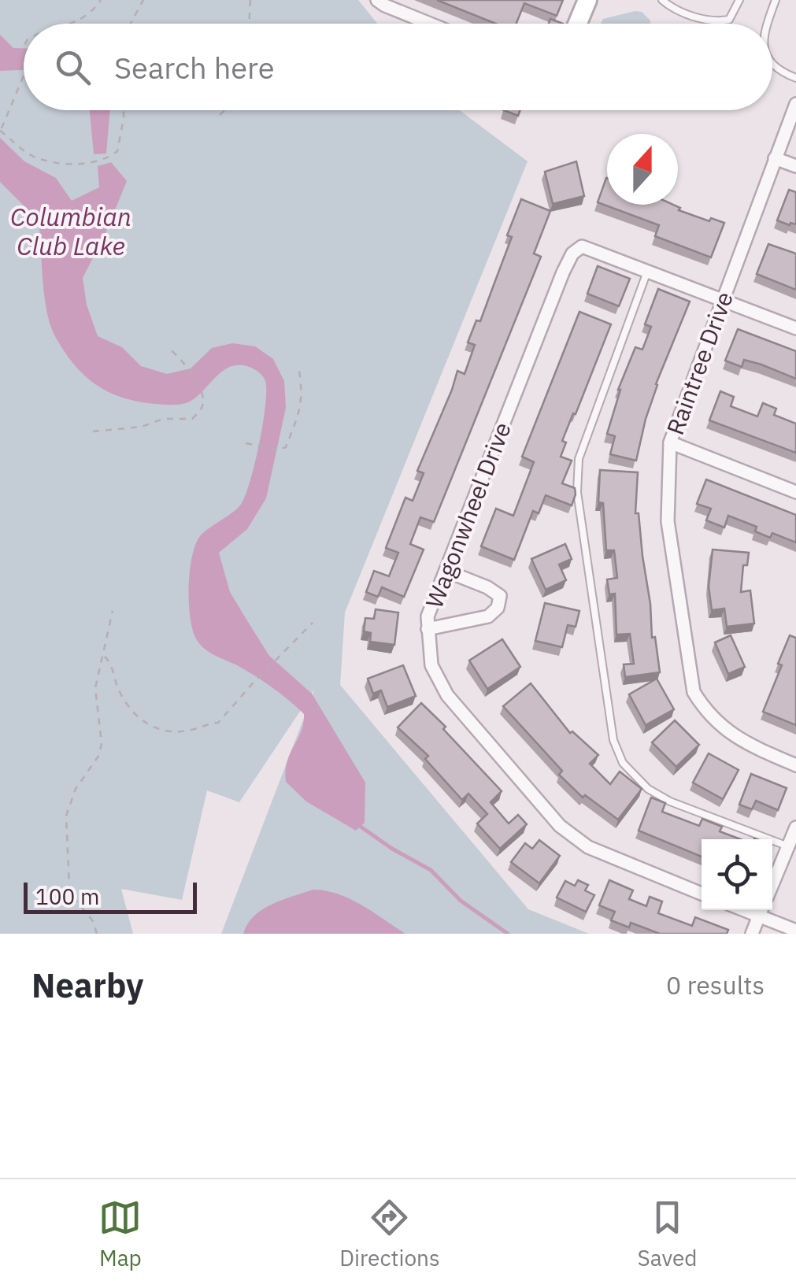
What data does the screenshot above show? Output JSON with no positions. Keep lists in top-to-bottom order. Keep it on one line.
{"streets":{"street":["Raintree Drive","Wagonwheel Drive"]},"water":["Columbian Club Lake"],"scale_bar":"100 m","north":"top","page":{"search":"Search here","scale":"100 m","heading":["Nearby","0 results"],"nav":["Map","Directions","Saved"]}}
